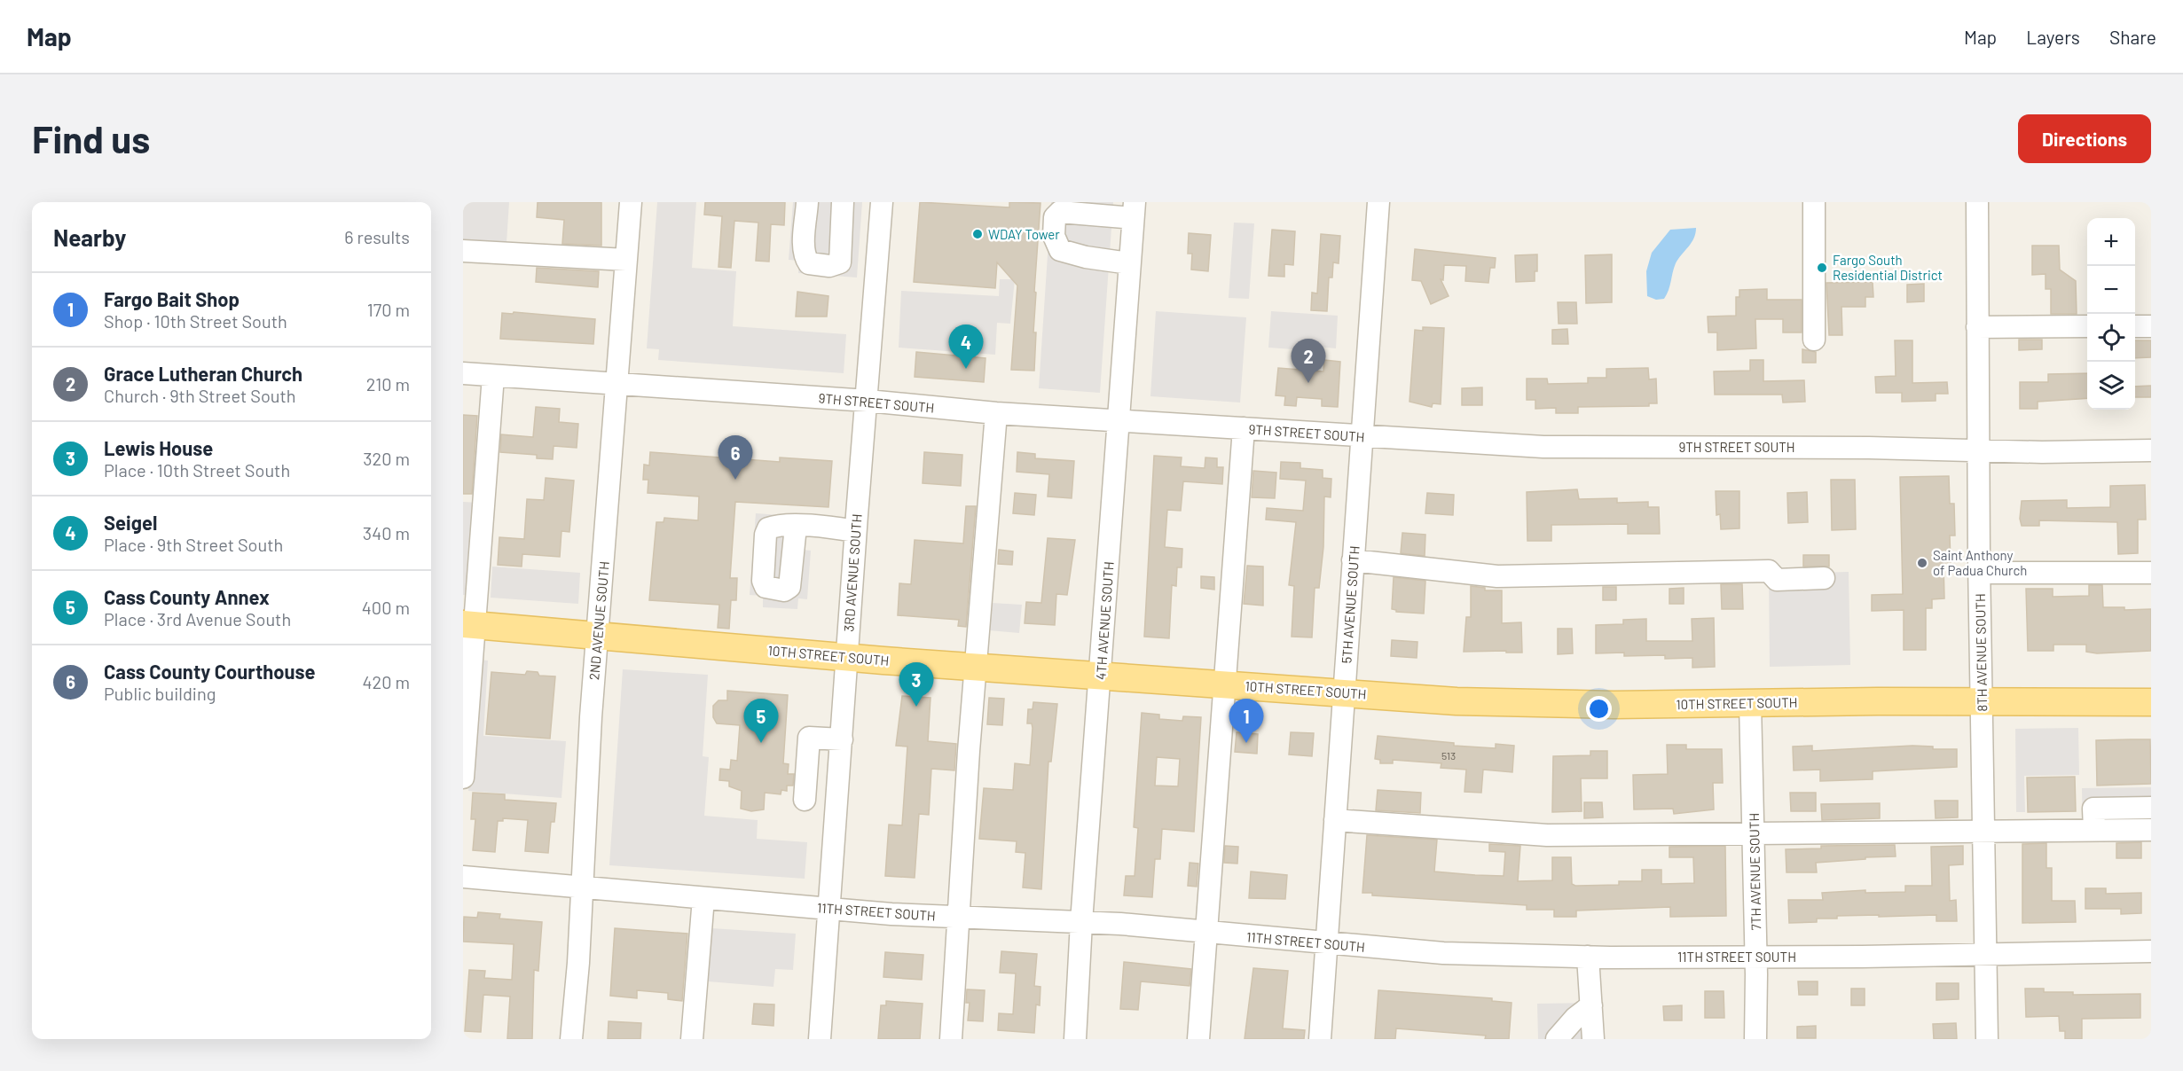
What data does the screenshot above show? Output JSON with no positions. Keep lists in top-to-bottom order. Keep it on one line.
{"streets":{"main road":["10TH STREET SOUTH"],"street":["9TH STREET SOUTH","3RD AVENUE SOUTH","5TH AVENUE SOUTH","2ND AVENUE SOUTH","4TH AVENUE SOUTH","8TH AVENUE SOUTH","7TH AVENUE SOUTH","11TH STREET SOUTH"]},"crossings":[["9TH STREET SOUTH","3RD AVENUE SOUTH"],["9TH STREET SOUTH","5TH AVENUE SOUTH"],["9TH STREET SOUTH","2ND AVENUE SOUTH"],["9TH STREET SOUTH","4TH AVENUE SOUTH"],["9TH STREET SOUTH","8TH AVENUE SOUTH"],["3RD AVENUE SOUTH","10TH STREET SOUTH"],["3RD AVENUE SOUTH","11TH STREET SOUTH"],["5TH AVENUE SOUTH","10TH STREET SOUTH"],["5TH AVENUE SOUTH","11TH STREET SOUTH"],["2ND AVENUE SOUTH","10TH STREET SOUTH"],["2ND AVENUE SOUTH","11TH STREET SOUTH"],["4TH AVENUE SOUTH","10TH STREET SOUTH"],["4TH AVENUE SOUTH","11TH STREET SOUTH"],["8TH AVENUE SOUTH","10TH STREET SOUTH"],["8TH AVENUE SOUTH","11TH STREET SOUTH"],["10TH STREET SOUTH","7TH AVENUE SOUTH"],["7TH AVENUE SOUTH","11TH STREET SOUTH"]],"places":["WDAY Tower","Fargo South Residential District","Saint Anthony of Padua Church"],"house_numbers":["513"],"page":{"header":"Map","nav":["Map","Layers","Share"],"buttons":"Directions","title":"Find us","heading":["Nearby","6 results"],"map_buttons":["+","−"],"list":[{"mark":"1","name":"Fargo Bait Shop","note":"Shop · 10th Street South","value":"170 m"},{"mark":"2","name":"Grace Lutheran Church","note":"Church · 9th Street South","value":"210 m"},{"mark":"3","name":"Lewis House","note":"Place · 10th Street South","value":"320 m"},{"mark":"4","name":"Seigel","note":"Place · 9th Street South","value":"340 m"},{"mark":"5","name":"Cass County Annex","note":"Place · 3rd Avenue South","value":"400 m"},{"mark":"6","name":"Cass County Courthouse","note":"Public building","value":"420 m"}],"pins":["4","2","6","3","1","5"]}}
